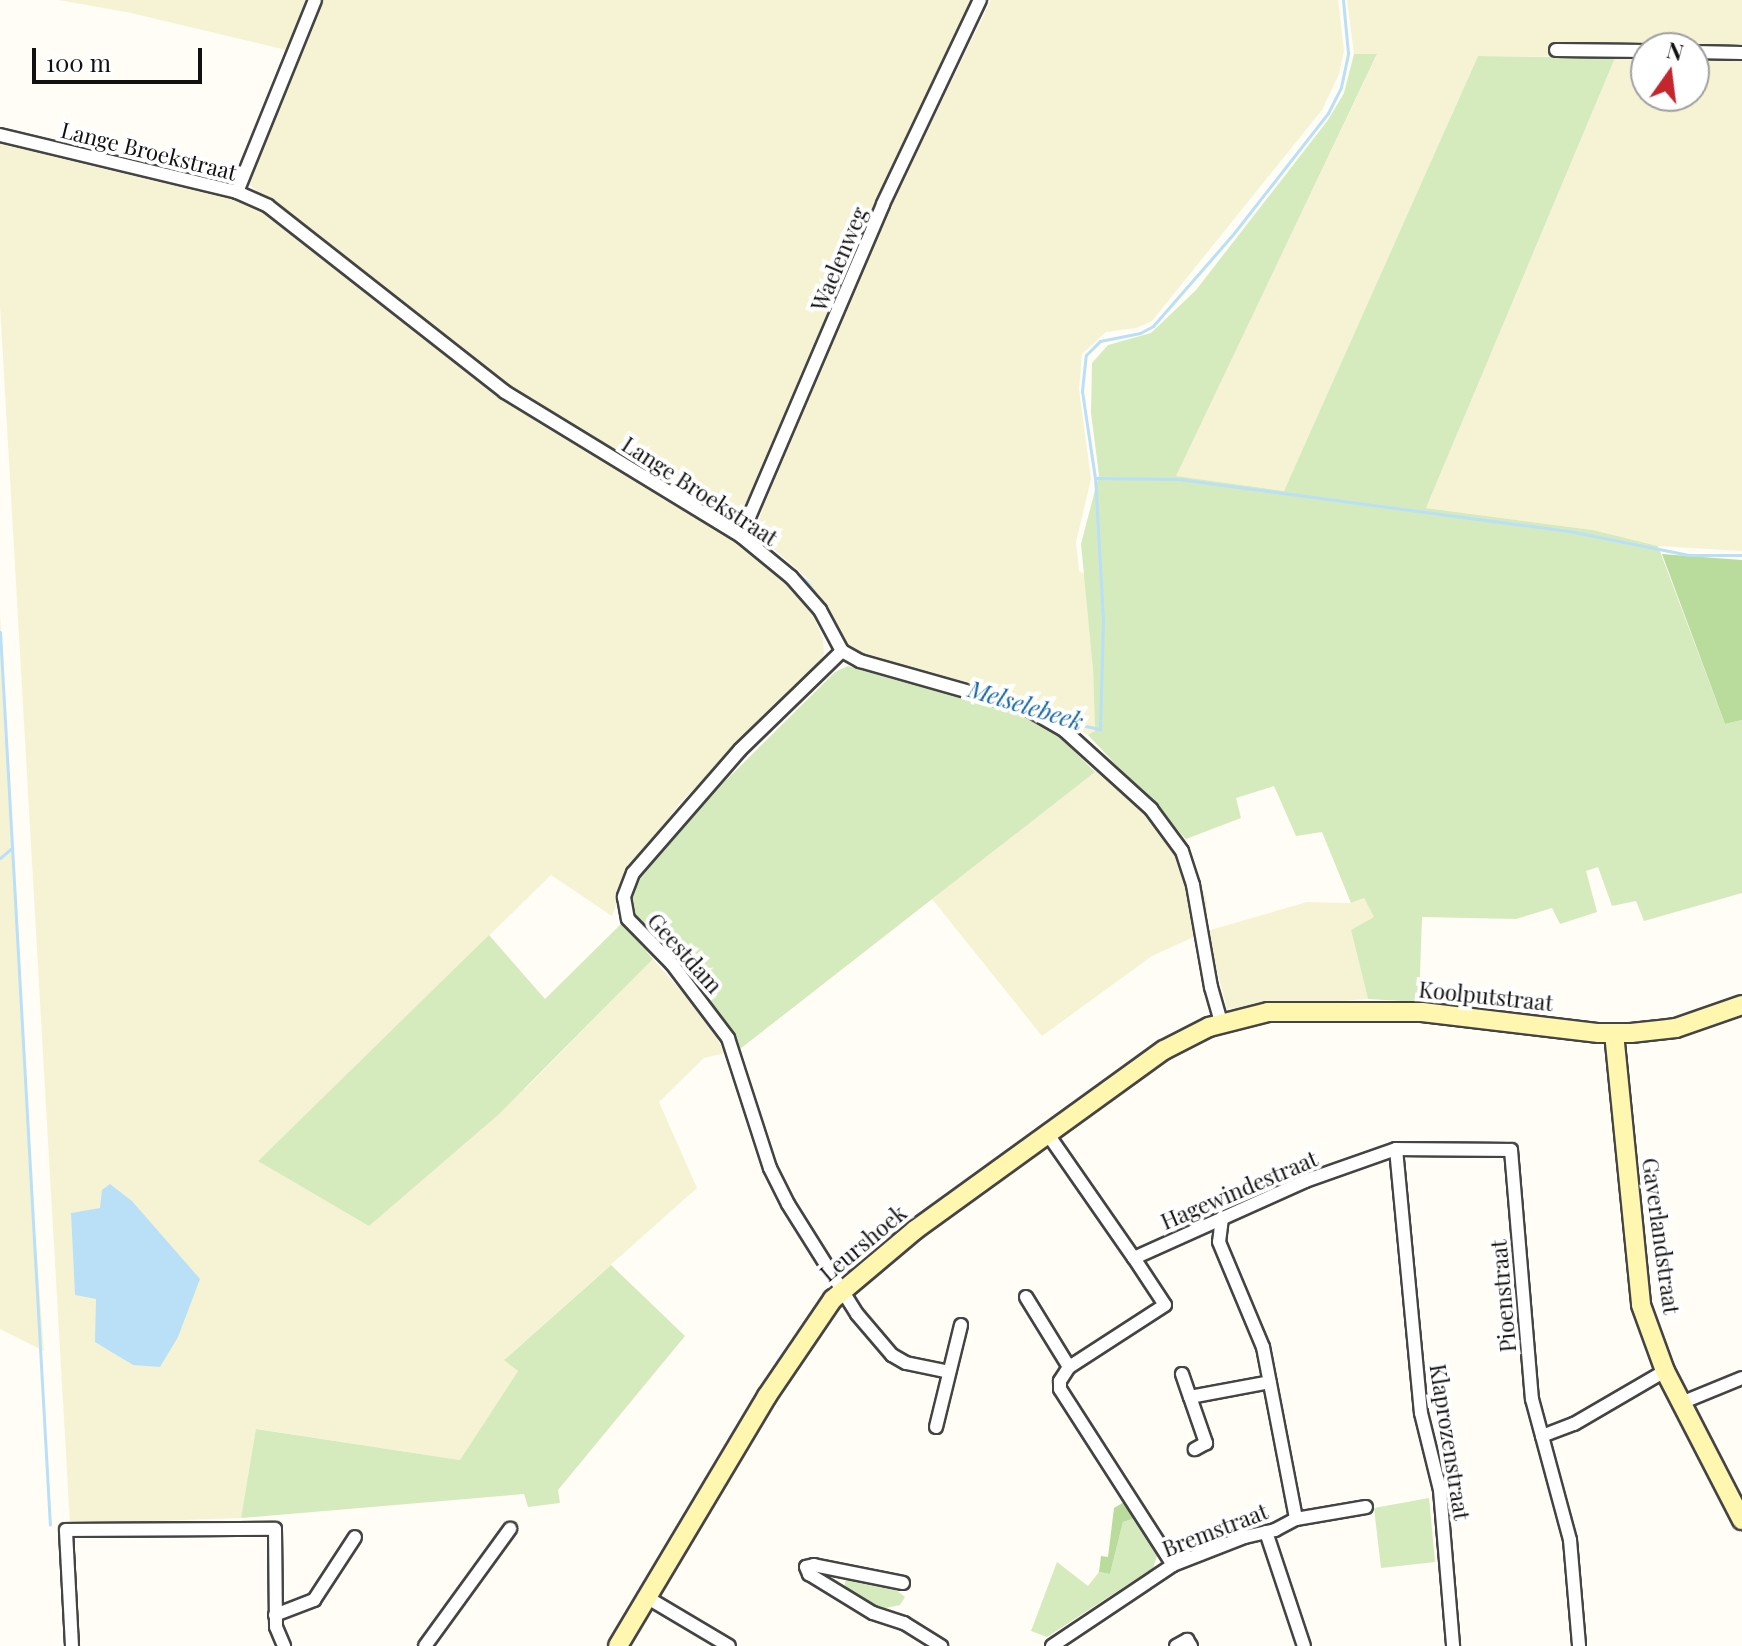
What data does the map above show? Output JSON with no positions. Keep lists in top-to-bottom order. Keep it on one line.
{"streets":{"street":["Lange Broekstraat","Waelenweg","Geestdam","Koolputstraat","Hagewindestraat","Gaverlandstraat","Leurshoek","Pioenstraat","Klaprozenstraat","Bremstraat"]},"crossings":[["Lange Broekstraat","Waelenweg"],["Lange Broekstraat","Geestdam"],["Geestdam","Leurshoek"],["Koolputstraat","Gaverlandstraat"],["Koolputstraat","Leurshoek"],["Hagewindestraat","Pioenstraat"],["Hagewindestraat","Klaprozenstraat"]],"water":["Melselebeek"],"scale_bar":"100 m","north":"top"}
